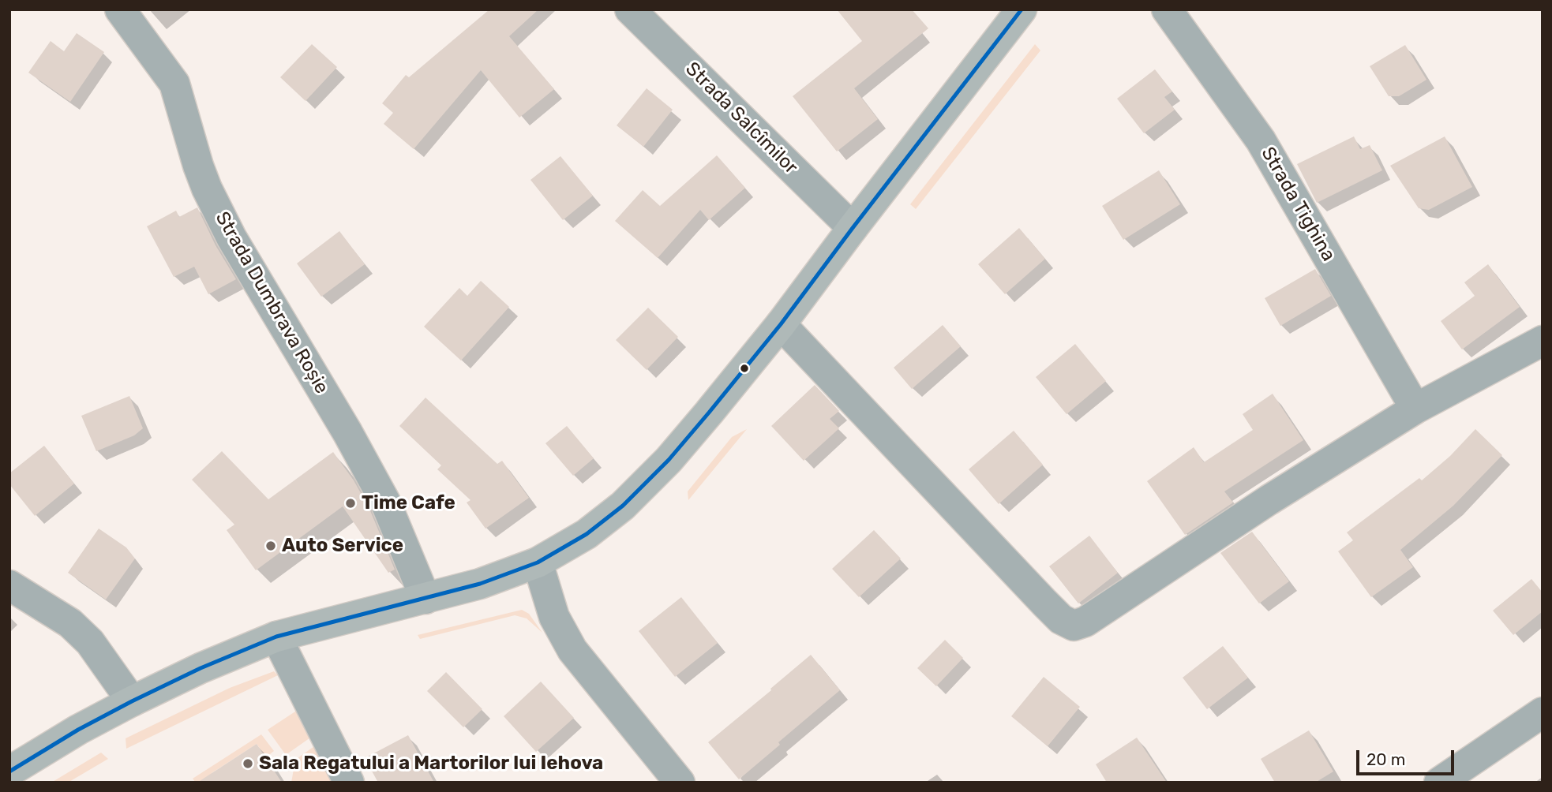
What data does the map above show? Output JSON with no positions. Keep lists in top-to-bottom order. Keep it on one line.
{"streets":{"street":["Strada Salcîmilor","Strada Tighina","Strada Dumbrava Roșie"]},"places":["Time Cafe","Auto Service","Sala Regatului a Martorilor lui Iehova"],"scale_bar":"20 m"}
